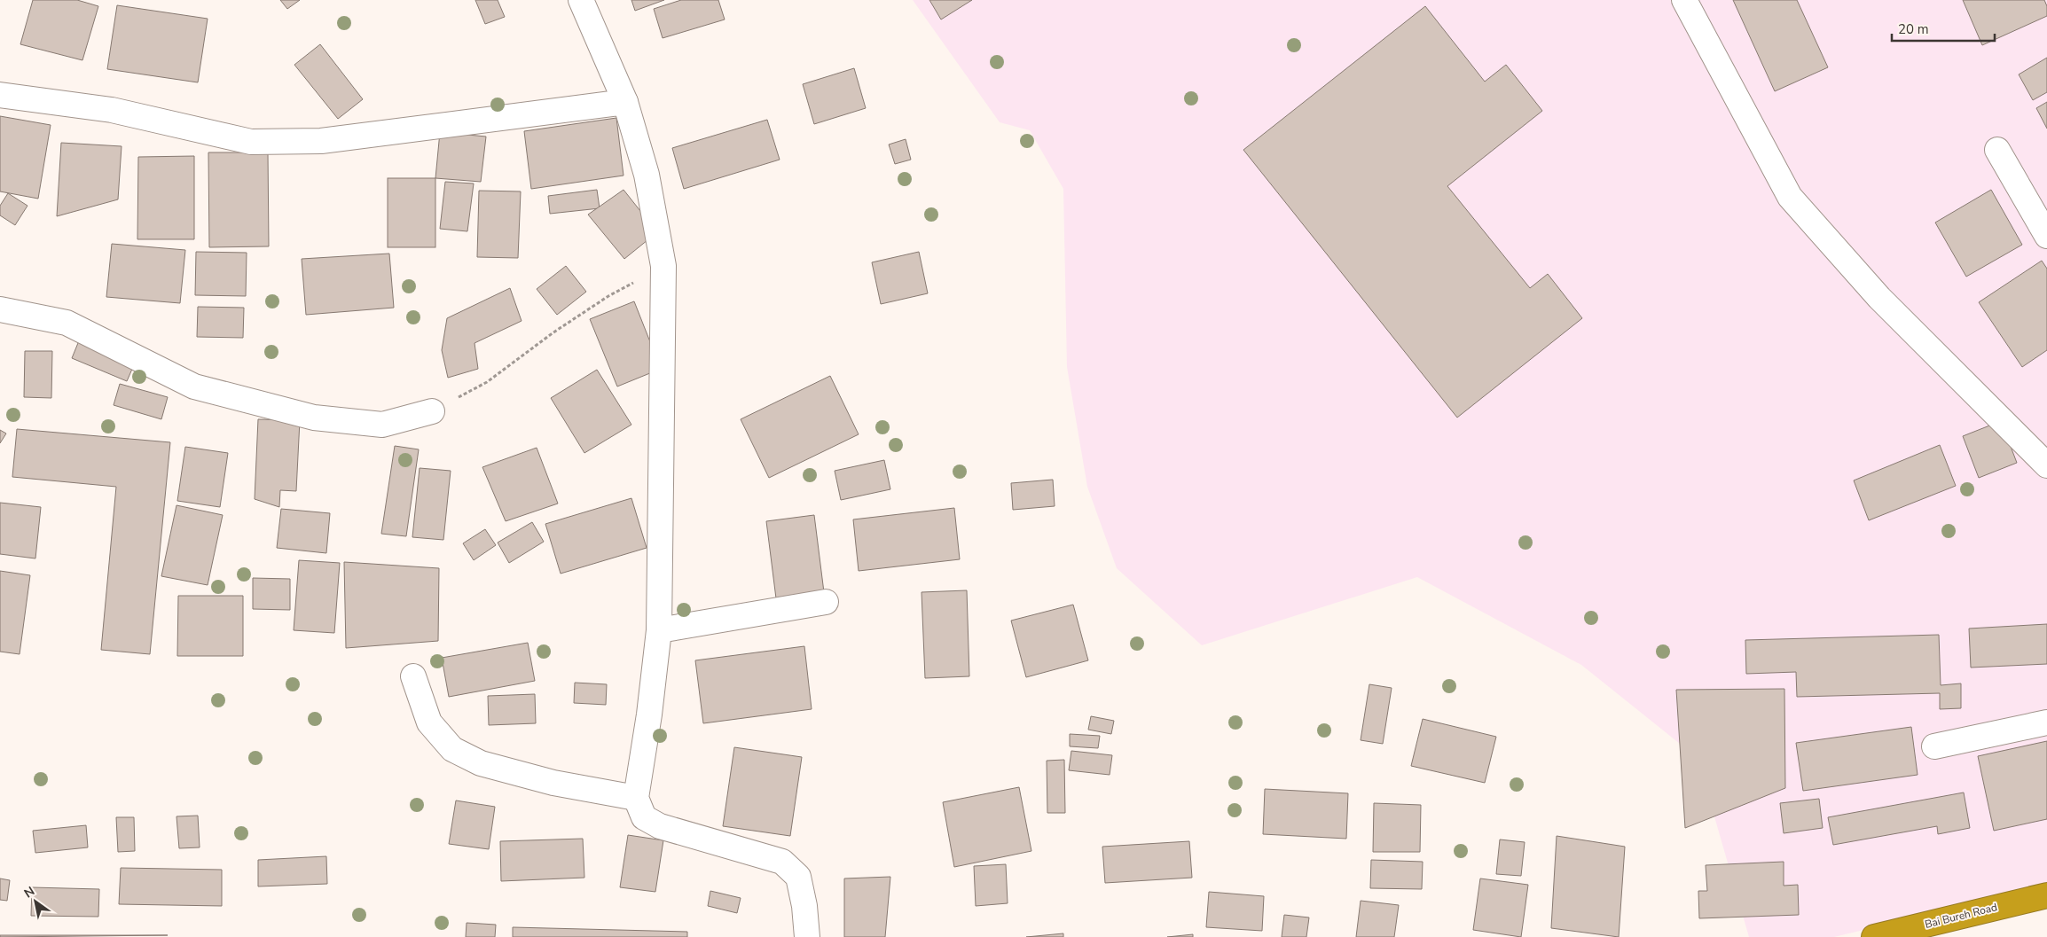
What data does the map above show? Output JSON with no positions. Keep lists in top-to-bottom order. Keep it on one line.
{"streets":{"highway":["Bai Bureh Road"]},"scale_bar":"20 m","north":"top left"}
